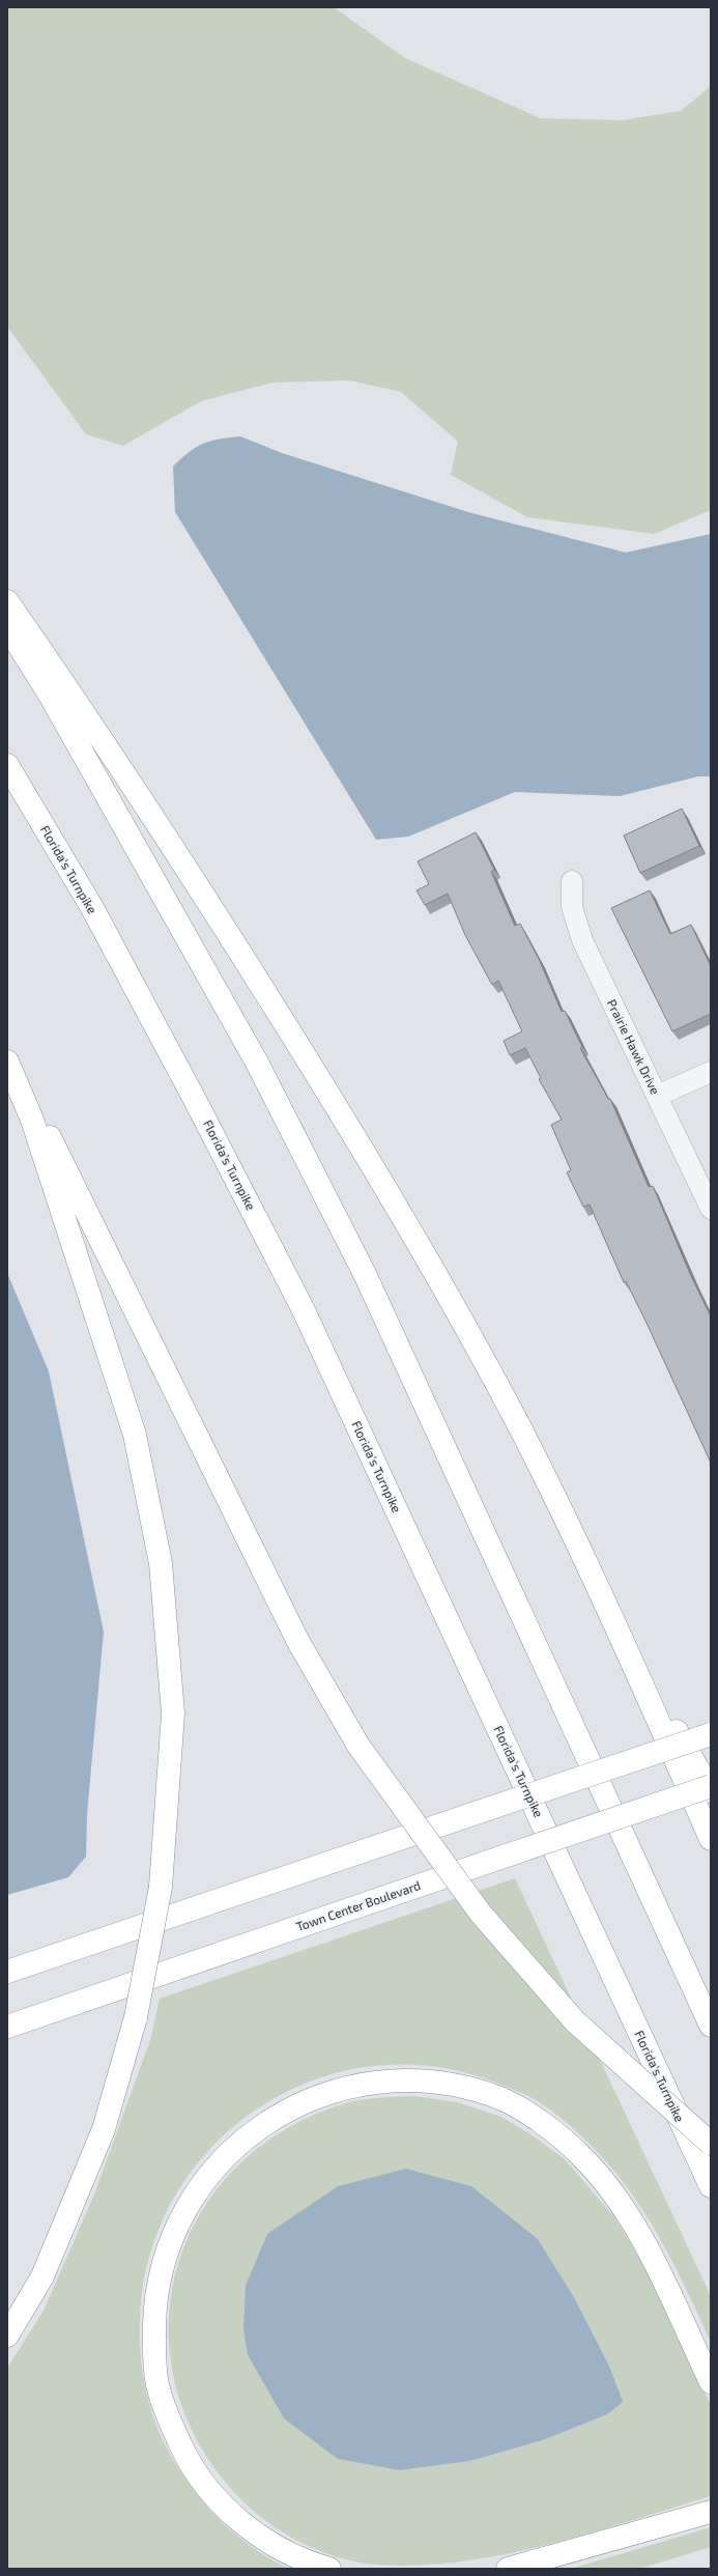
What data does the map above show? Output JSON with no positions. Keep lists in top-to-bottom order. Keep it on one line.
{"streets":{"main road":["Florida's Turnpike","Town Center Boulevard"],"street":["Prairie Hawk Drive"]}}
